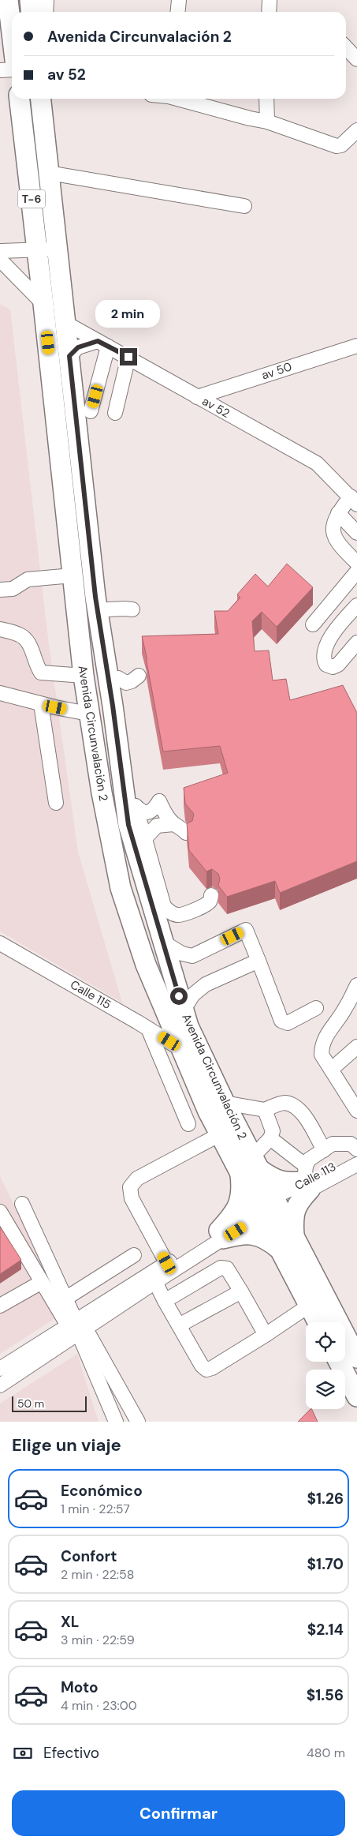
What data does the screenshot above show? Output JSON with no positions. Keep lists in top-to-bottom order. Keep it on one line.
{"streets":{"highway":["T-6","Avenida Circunvalación 2"],"street":["av 50","av 52","Calle 115","Calle 113"]},"crossings":[["T-6","Avenida Circunvalación 2"],["T-6","Calle 113"],["av 50","av 52"],["av 52","Avenida Circunvalación 2"],["Avenida Circunvalación 2","Calle 115"],["Avenida Circunvalación 2","Calle 113"]],"scale_bar":"50 m","page":{"banner":["Avenida Circunvalación 2","av 52"],"bubble":"2 min","scale":"50 m","heading":"Elige un viaje","list":[{"name":"Económico","note":"1 min · 22:57","value":"$1.26"},{"name":"Confort","note":"2 min · 22:58","value":"$1.70"},{"name":"XL","note":"3 min · 22:59","value":"$2.14"},{"name":"Moto","note":"4 min · 23:00","value":"$1.56"}],"pay":["Efectivo","480 m"],"buttons":"Confirmar"}}
